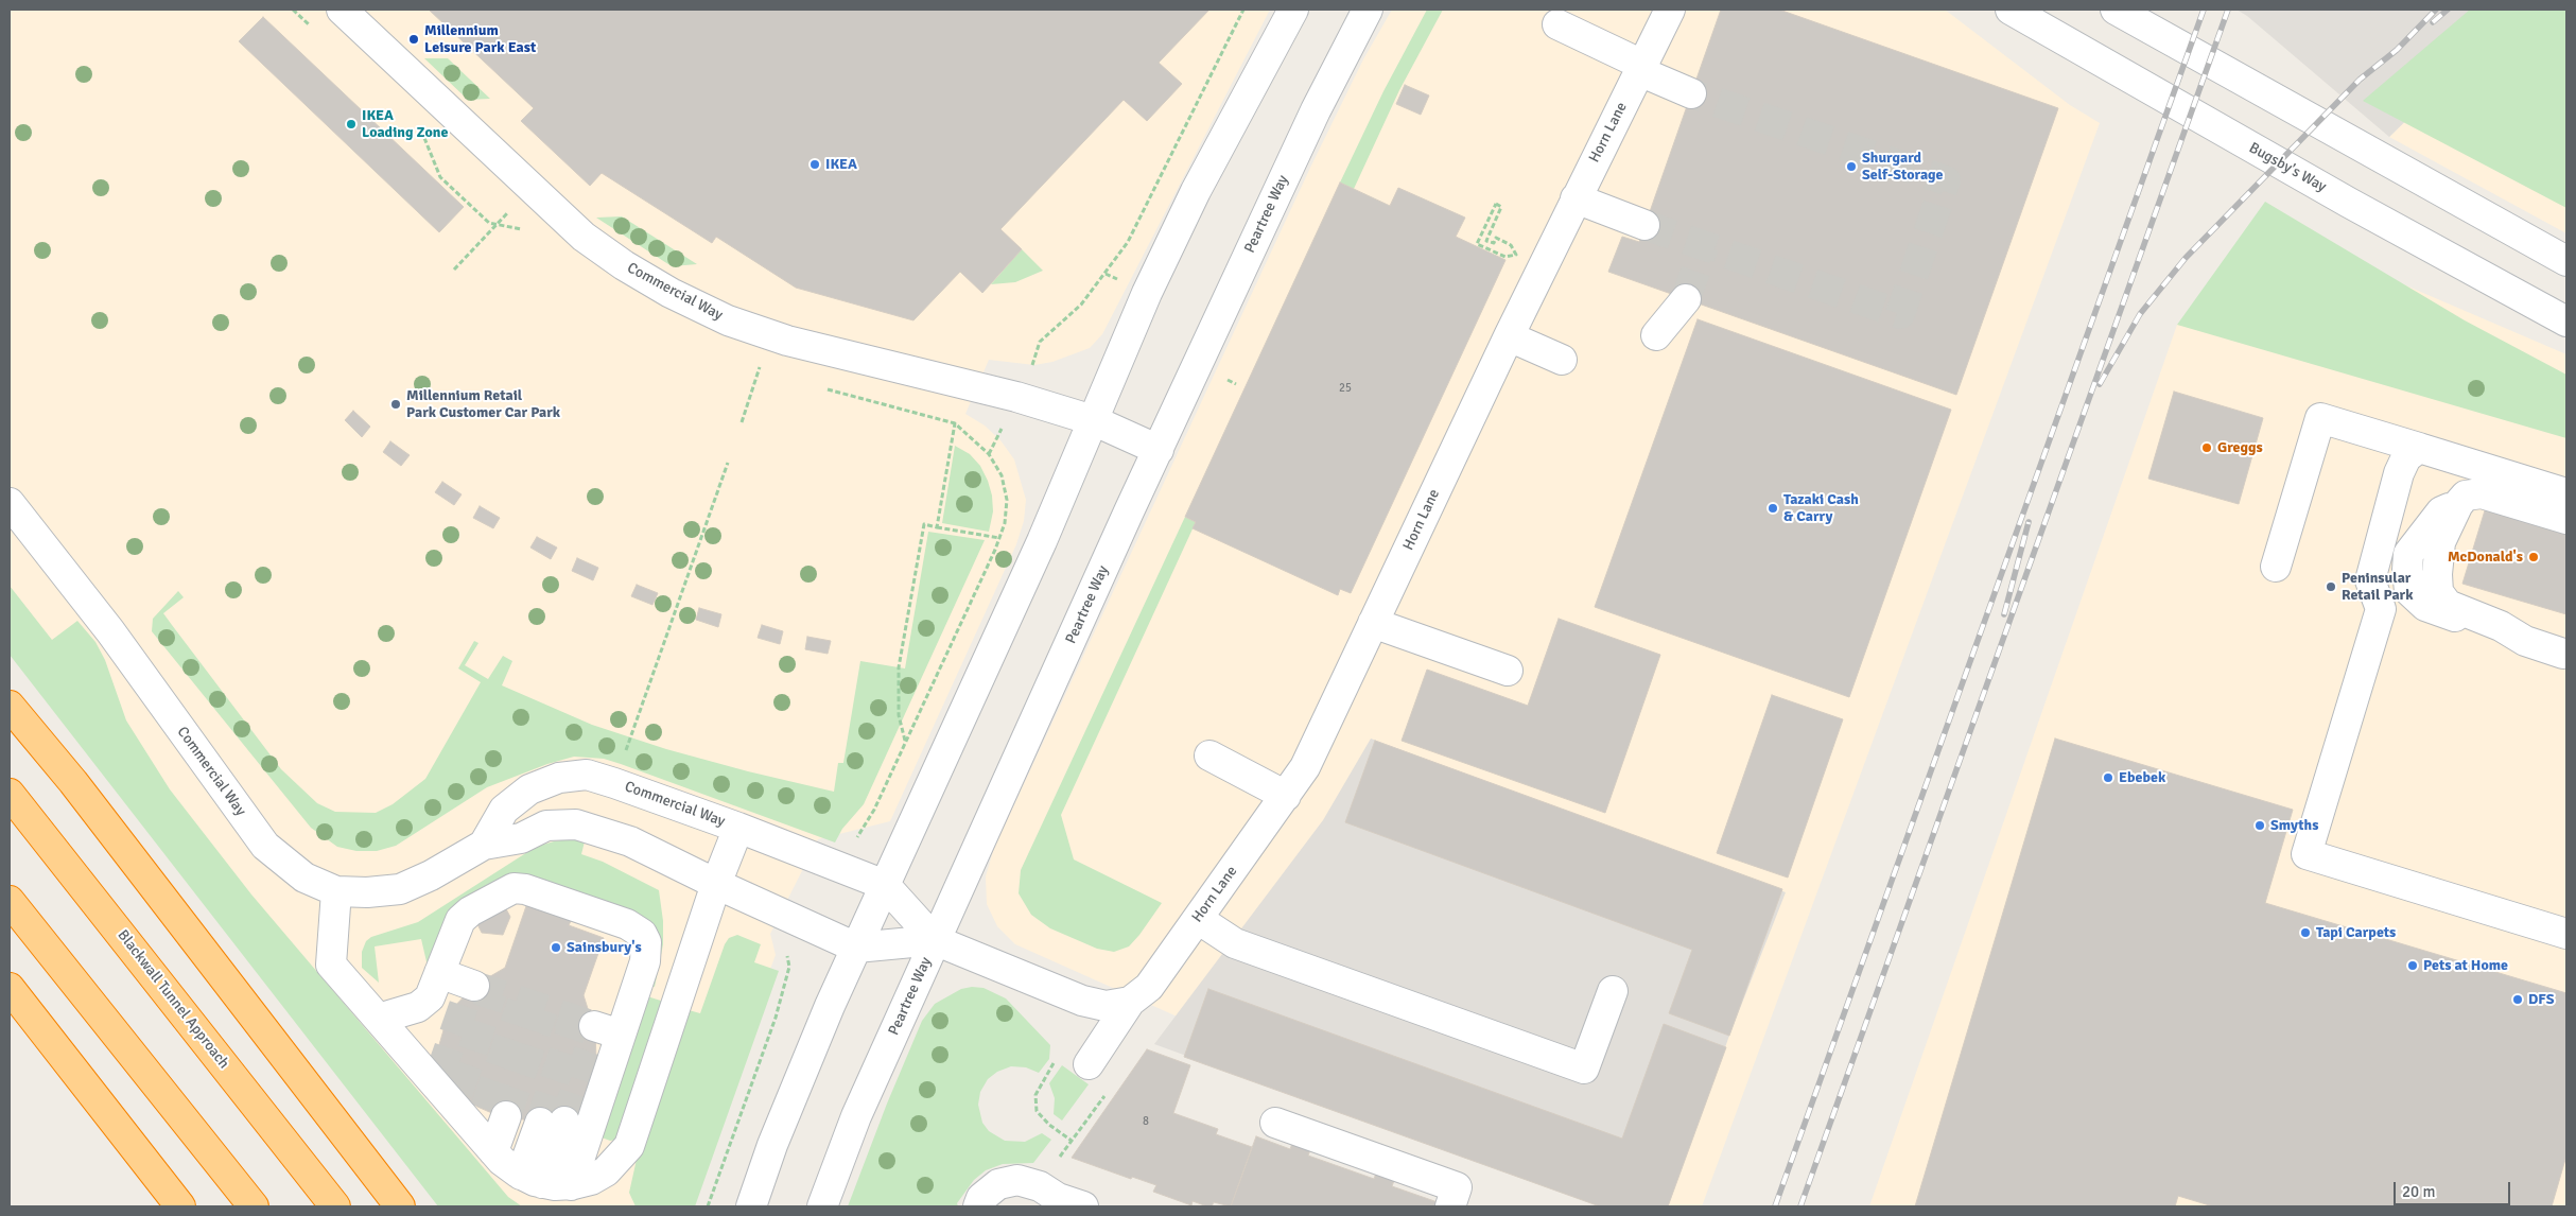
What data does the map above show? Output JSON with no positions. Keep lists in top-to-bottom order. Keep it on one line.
{"streets":{"highway":["Blackwall Tunnel Approach"],"street":["Horn Lane","Bugsby's Way","Peartree Way","Commercial Way"]},"crossings":[["Peartree Way","Commercial Way"]],"places":["Millennium Leisure Park East","IKEA Loading Zone","IKEA","Shurgard Self-Storage","Millennium Retail Park Customer Car Park","Greggs","Tazaki Cash & Carry","McDonald's","Peninsular Retail Park","Ebebek","Smyths","Tapi Carpets","Sainsbury's","Pets at Home","DFS"],"house_numbers":["25","8"],"scale_bar":"20 m"}
